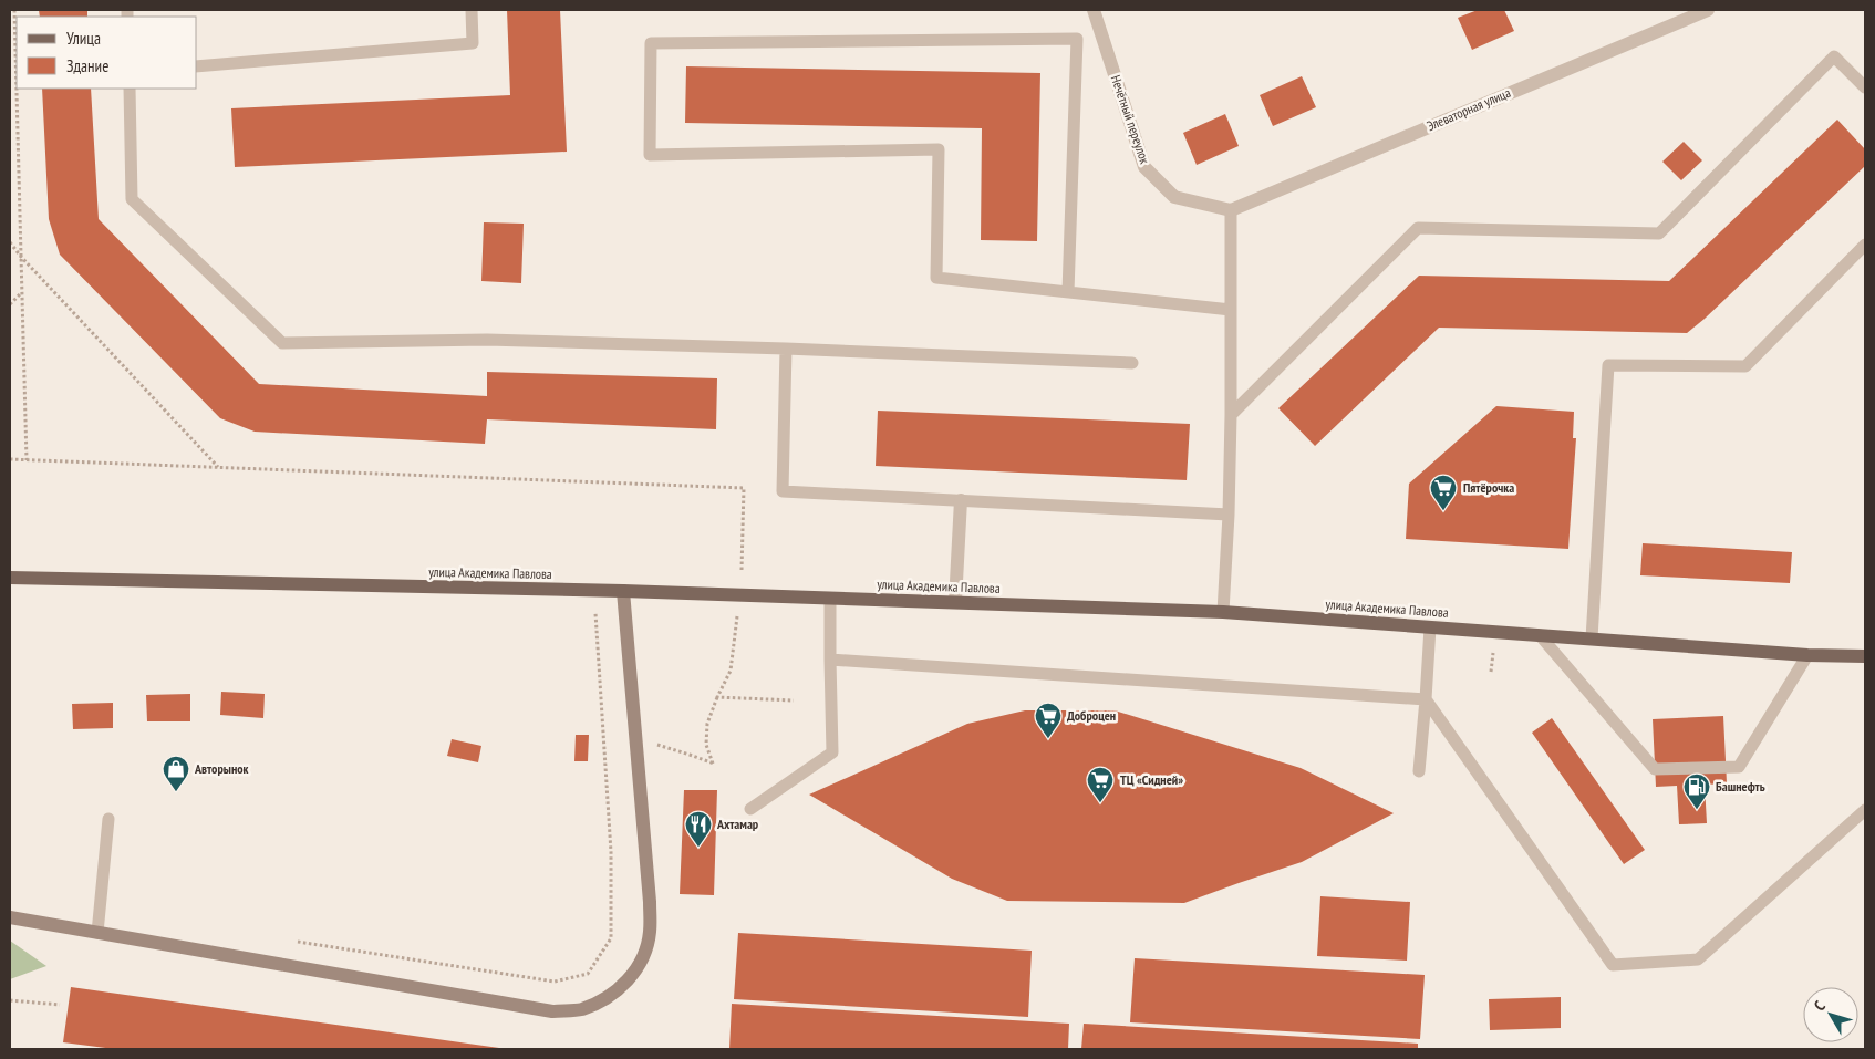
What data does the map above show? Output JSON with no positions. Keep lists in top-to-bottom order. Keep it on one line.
{"streets":{"main road":["улица Академика Павлова"],"street":["Элеваторная улица","Нечётный переулок"]},"crossings":[["Элеваторная улица","Нечётный переулок"]],"places":{"supermarket":["Пятёрочка","Доброцен","ТЦ «Сидней»"],"shop":["Авторынок"],"fuel station":["Башнефть"],"restaurant":["Ахтамар"]},"legend":["Улица","Здание"],"north":"top left"}
